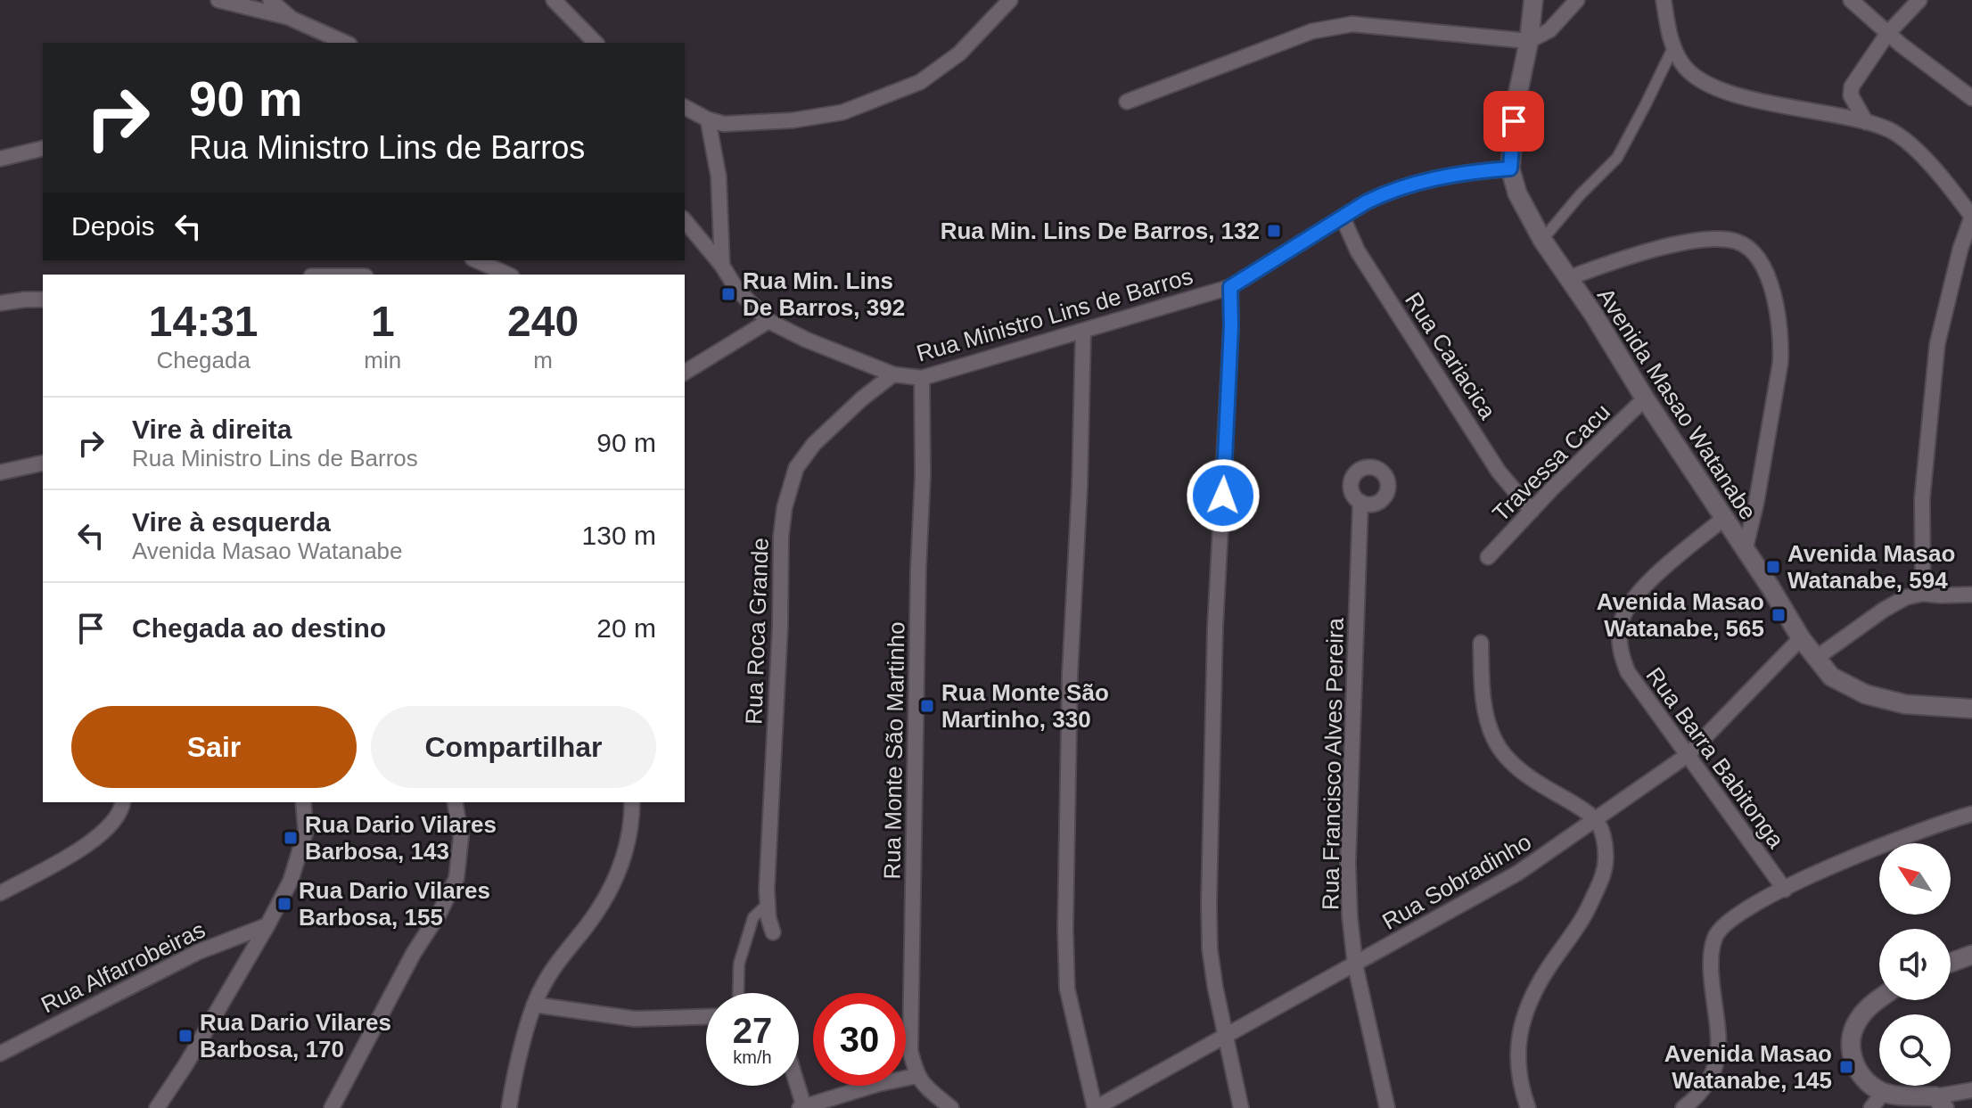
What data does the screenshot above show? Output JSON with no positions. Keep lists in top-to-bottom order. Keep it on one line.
{"streets":{"street":["Rua Ministro Lins de Barros","Rua Cariacica","Avenida Masao Watanabe","Travessa Cacu","Rua Roca Grande","Rua Monte São Martinho","Rua Barra Babitonga","Rua Francisco Alves Pereira","Rua Sobradinho","Rua Alfarrobeiras"]},"crossings":[["Rua Ministro Lins de Barros","Rua Cariacica"],["Rua Ministro Lins de Barros","Avenida Masao Watanabe"],["Rua Ministro Lins de Barros","Rua Roca Grande"],["Rua Ministro Lins de Barros","Rua Monte São Martinho"],["Rua Cariacica","Travessa Cacu"],["Avenida Masao Watanabe","Travessa Cacu"],["Avenida Masao Watanabe","Rua Barra Babitonga"],["Avenida Masao Watanabe","Rua Sobradinho"],["Rua Barra Babitonga","Rua Sobradinho"],["Rua Francisco Alves Pereira","Rua Sobradinho"]],"places":{"transit":["Rua Min. Lins De Barros, 132","Rua Min. Lins De Barros, 392","Avenida Masao Watanabe, 594","Avenida Masao Watanabe, 565","Rua Monte São Martinho, 330","Rua Dario Vilares Barbosa, 143","Rua Dario Vilares Barbosa, 155","Rua Dario Vilares Barbosa, 170","Avenida Masao Watanabe, 145"]},"north":"top left","page":{"turn":["90 m","Rua Ministro Lins de Barros"],"then":"Depois","eta":["14:31","Chegada","1","min","240","m"],"list":[{"name":"Vire à direita","note":"Rua Ministro Lins de Barros","value":"90 m"},{"name":"Vire à esquerda","note":"Avenida Masao Watanabe","value":"130 m"},{"name":"Chegada ao destino","value":"20 m"}],"buttons":["Sair","Compartilhar"],"speed":"27 km/h","limit":"30"}}
